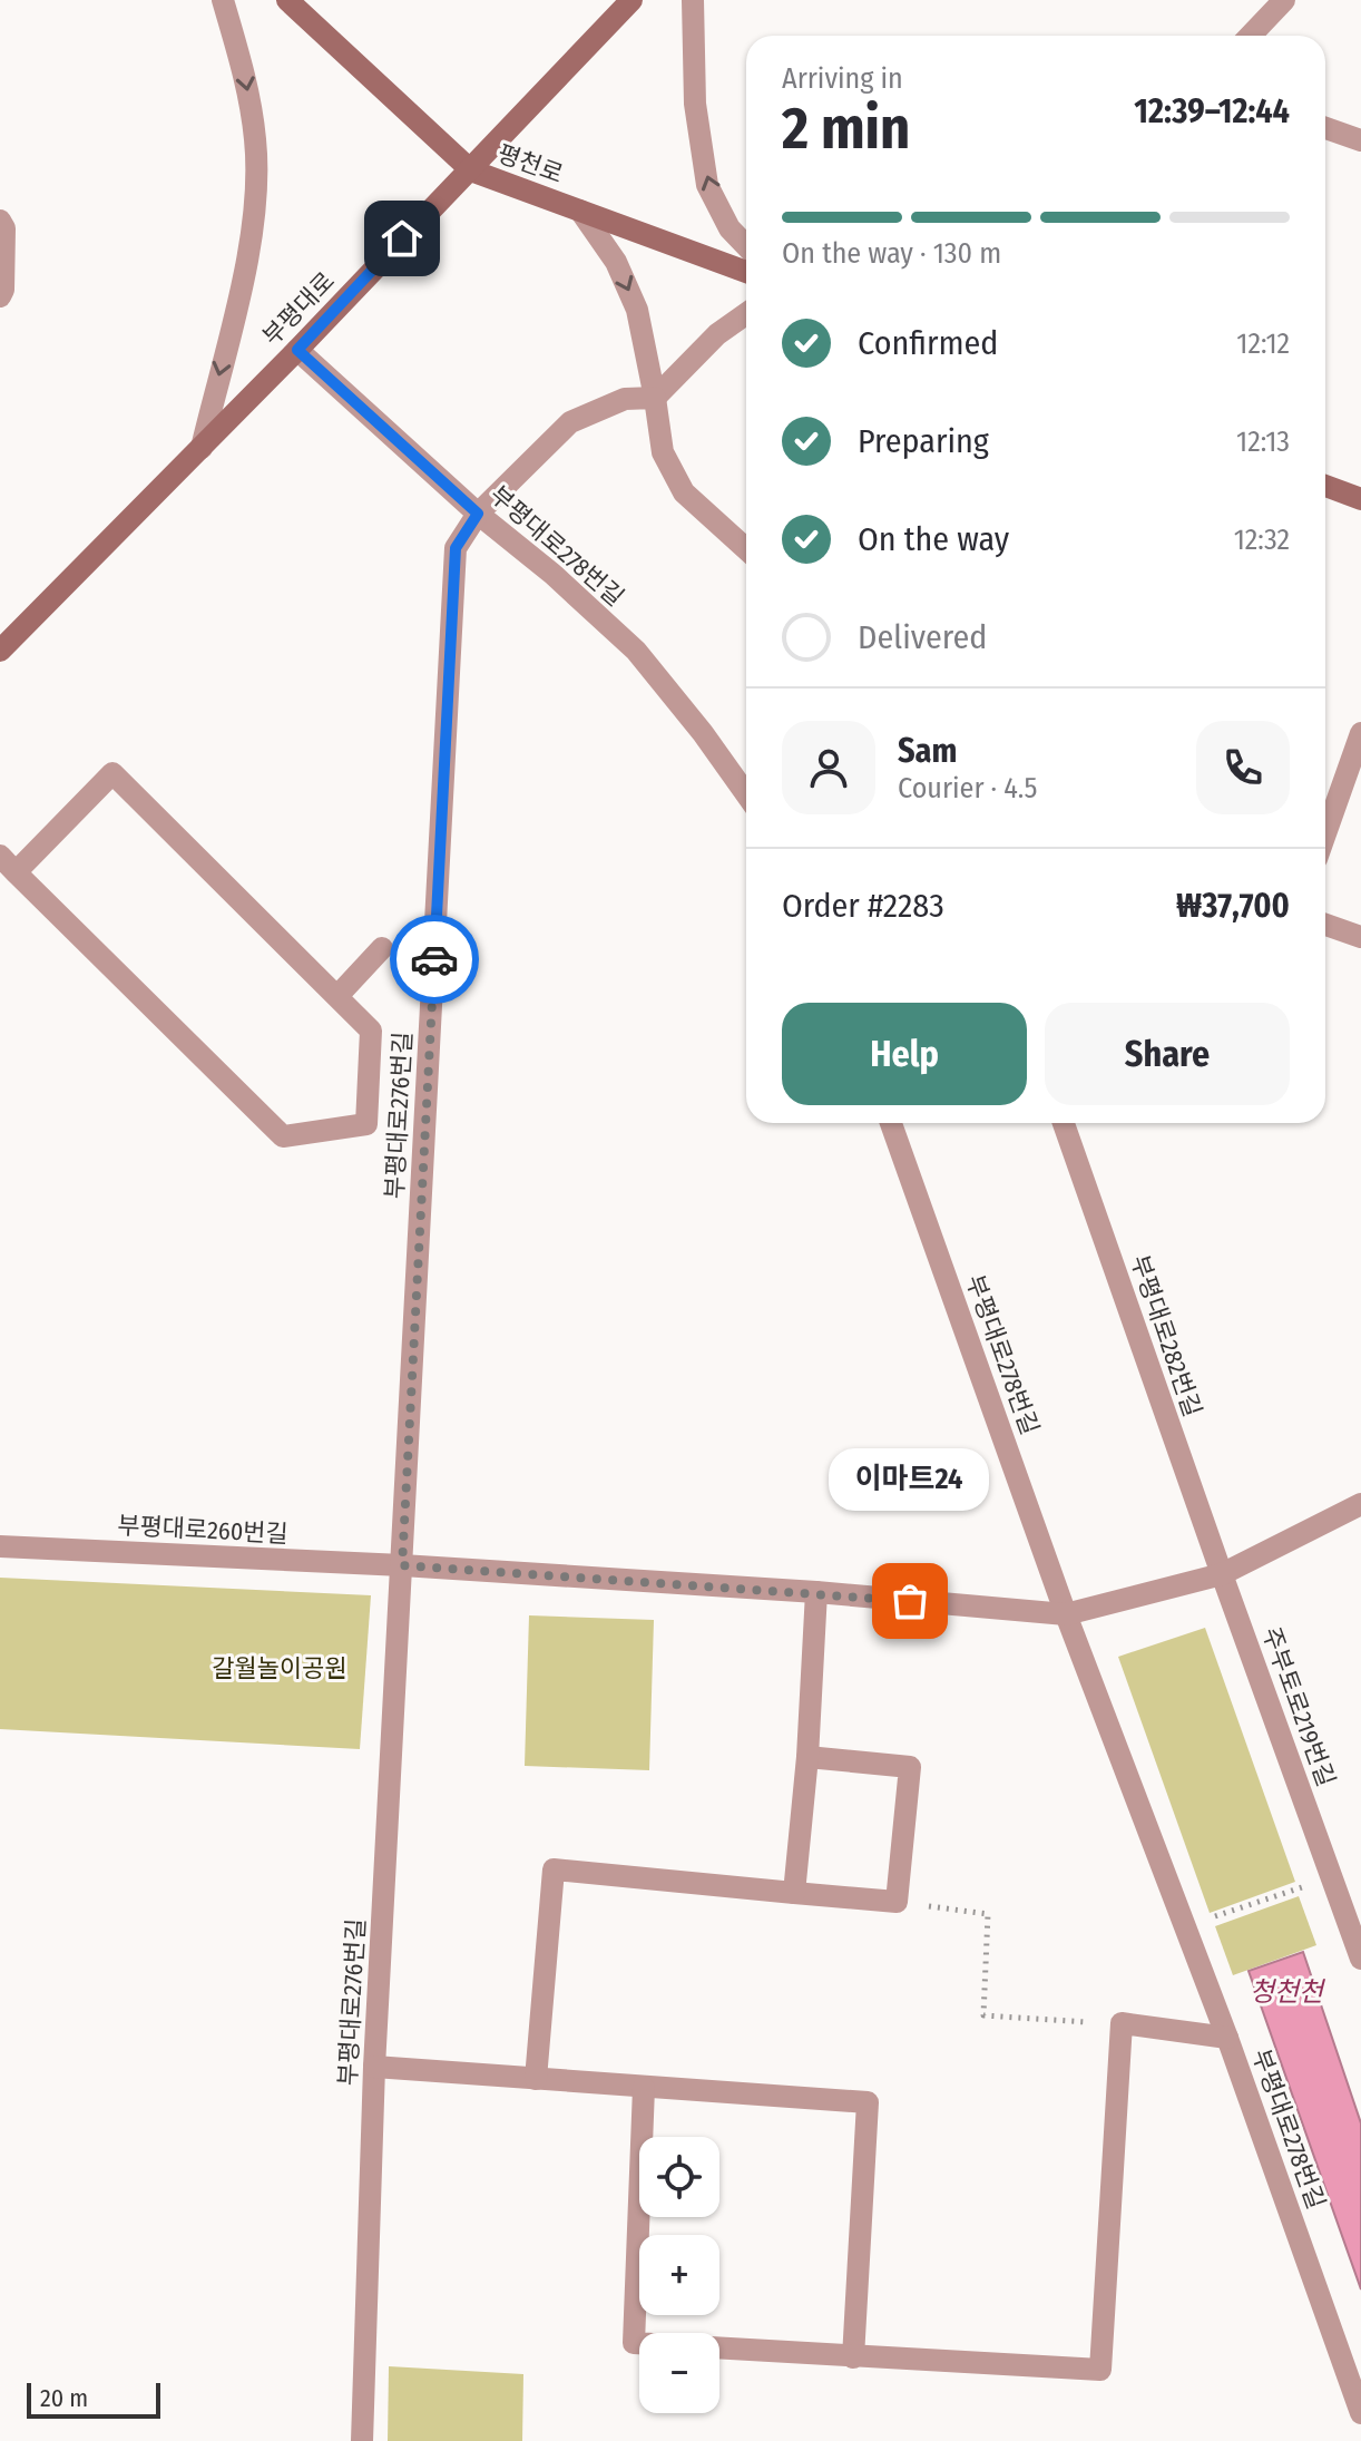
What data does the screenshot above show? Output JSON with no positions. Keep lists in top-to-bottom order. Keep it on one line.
{"streets":{"main road":["평천로","부평대로"],"street":["부평대로278번길","부평대로276번길","부평대로282번길","부평대로260번길","주부토로219번길"]},"crossings":[["평천로","부평대로"],["부평대로","부평대로278번길"],["부평대로278번길","부평대로276번길"],["부평대로276번길","부평대로260번길"],["부평대로282번길","주부토로219번길"]],"water":["청천천"],"parks":["갈월놀이공원"],"places":["이마트24"],"scale_bar":"20 m","page":{"heading":["2 min","Arriving in","12:39–12:44"],"panel":["Sam","Courier · 4.5","Order #2283","₩37,700"],"bar":"On the way · 130 m","list":[["Confirmed","12:12"],["Preparing","12:13"],["On the way","12:32"],"Delivered"],"buttons":["Help","Share"],"bubble":"이마트24","map_buttons":["+","−"],"scale":"20 m"}}
